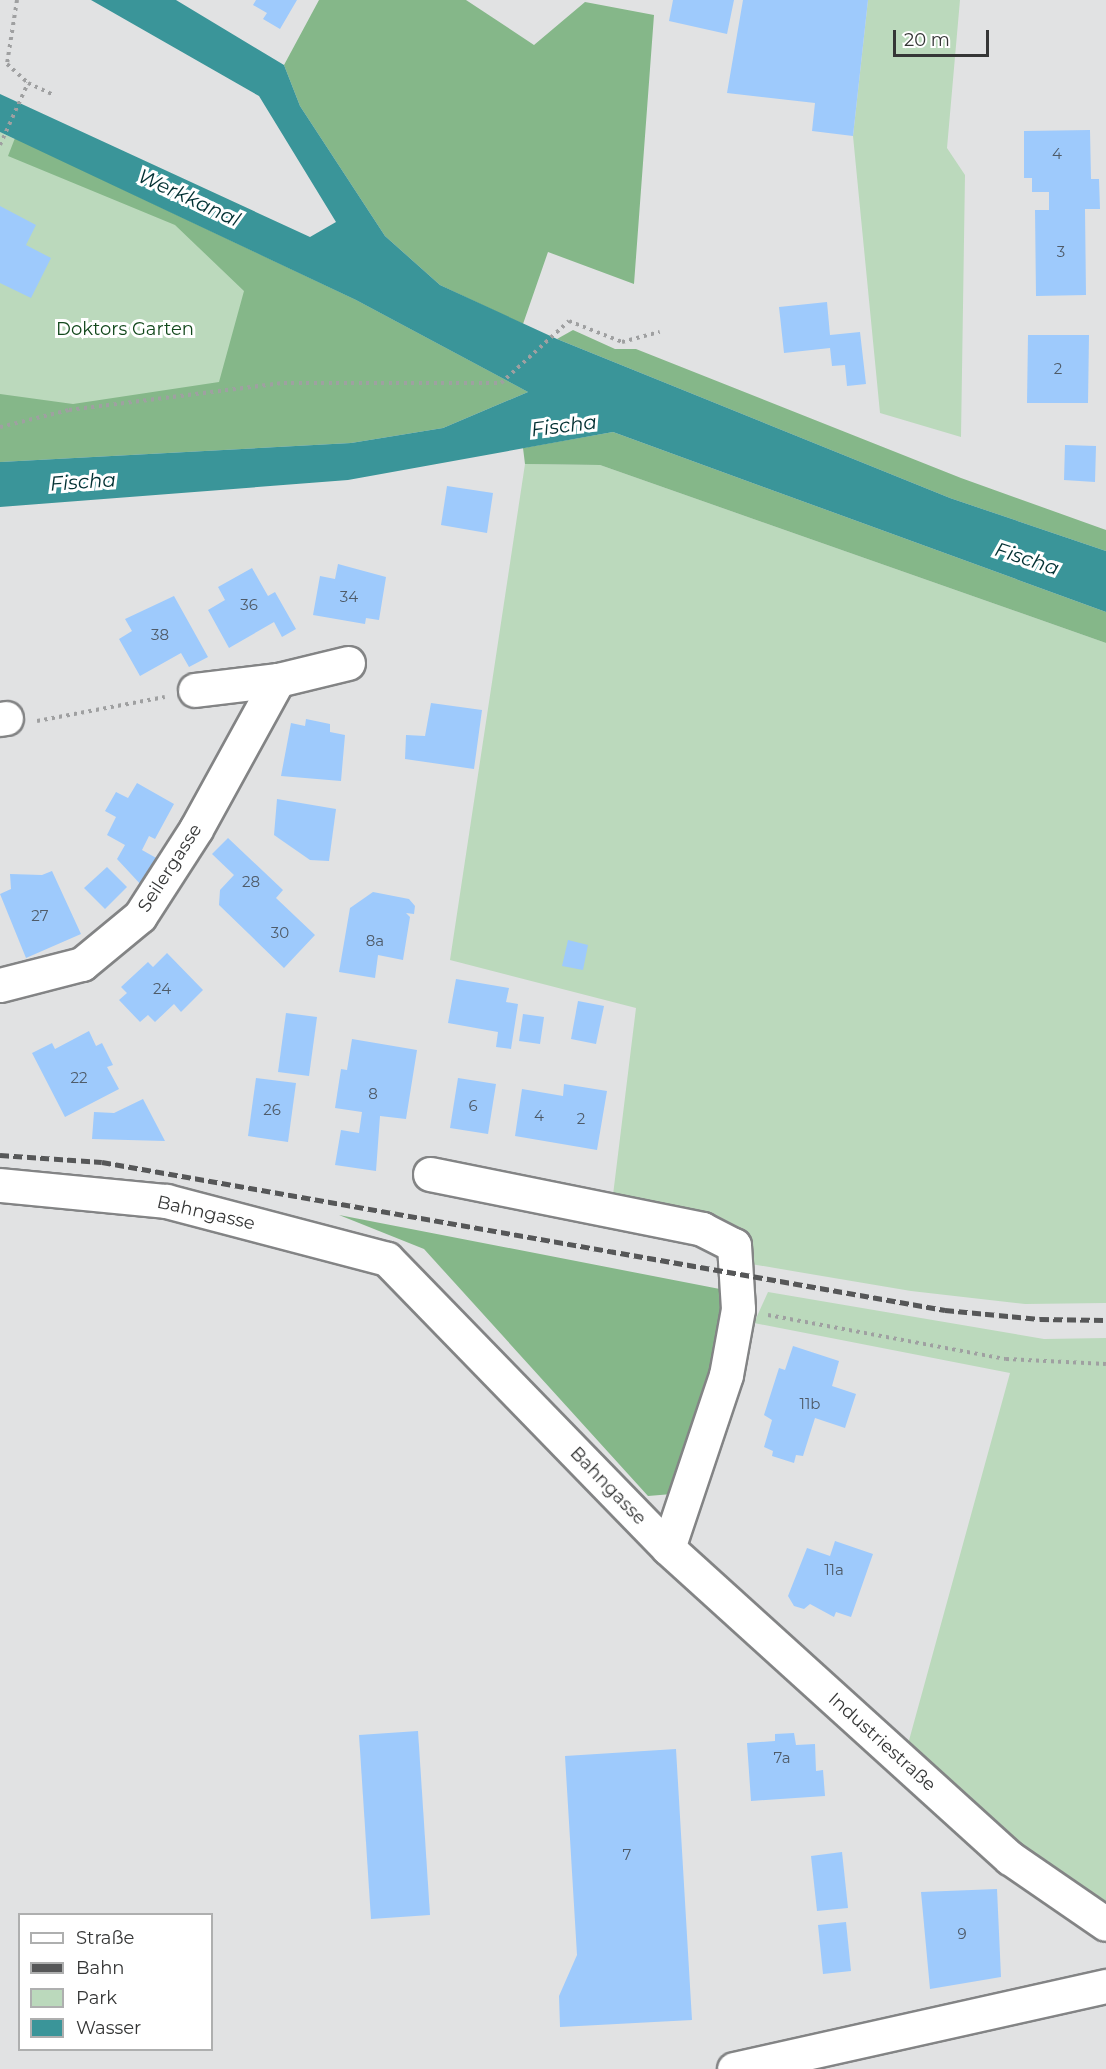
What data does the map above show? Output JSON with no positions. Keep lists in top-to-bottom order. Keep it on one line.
{"streets":{"street":["Seilergasse","Bahngasse","Industriestraße"]},"crossings":[["Bahngasse","Industriestraße"]],"water":["Werkkanal","Fischa"],"parks":["Doktors Garten"],"house_numbers":["4","3","2","34","36","38","28","27","30","8a","24","22","8","6","26","4","2","11b","11a","7a","7","9"],"legend":["Straße","Bahn","Park","Wasser"],"scale_bar":"20 m"}
